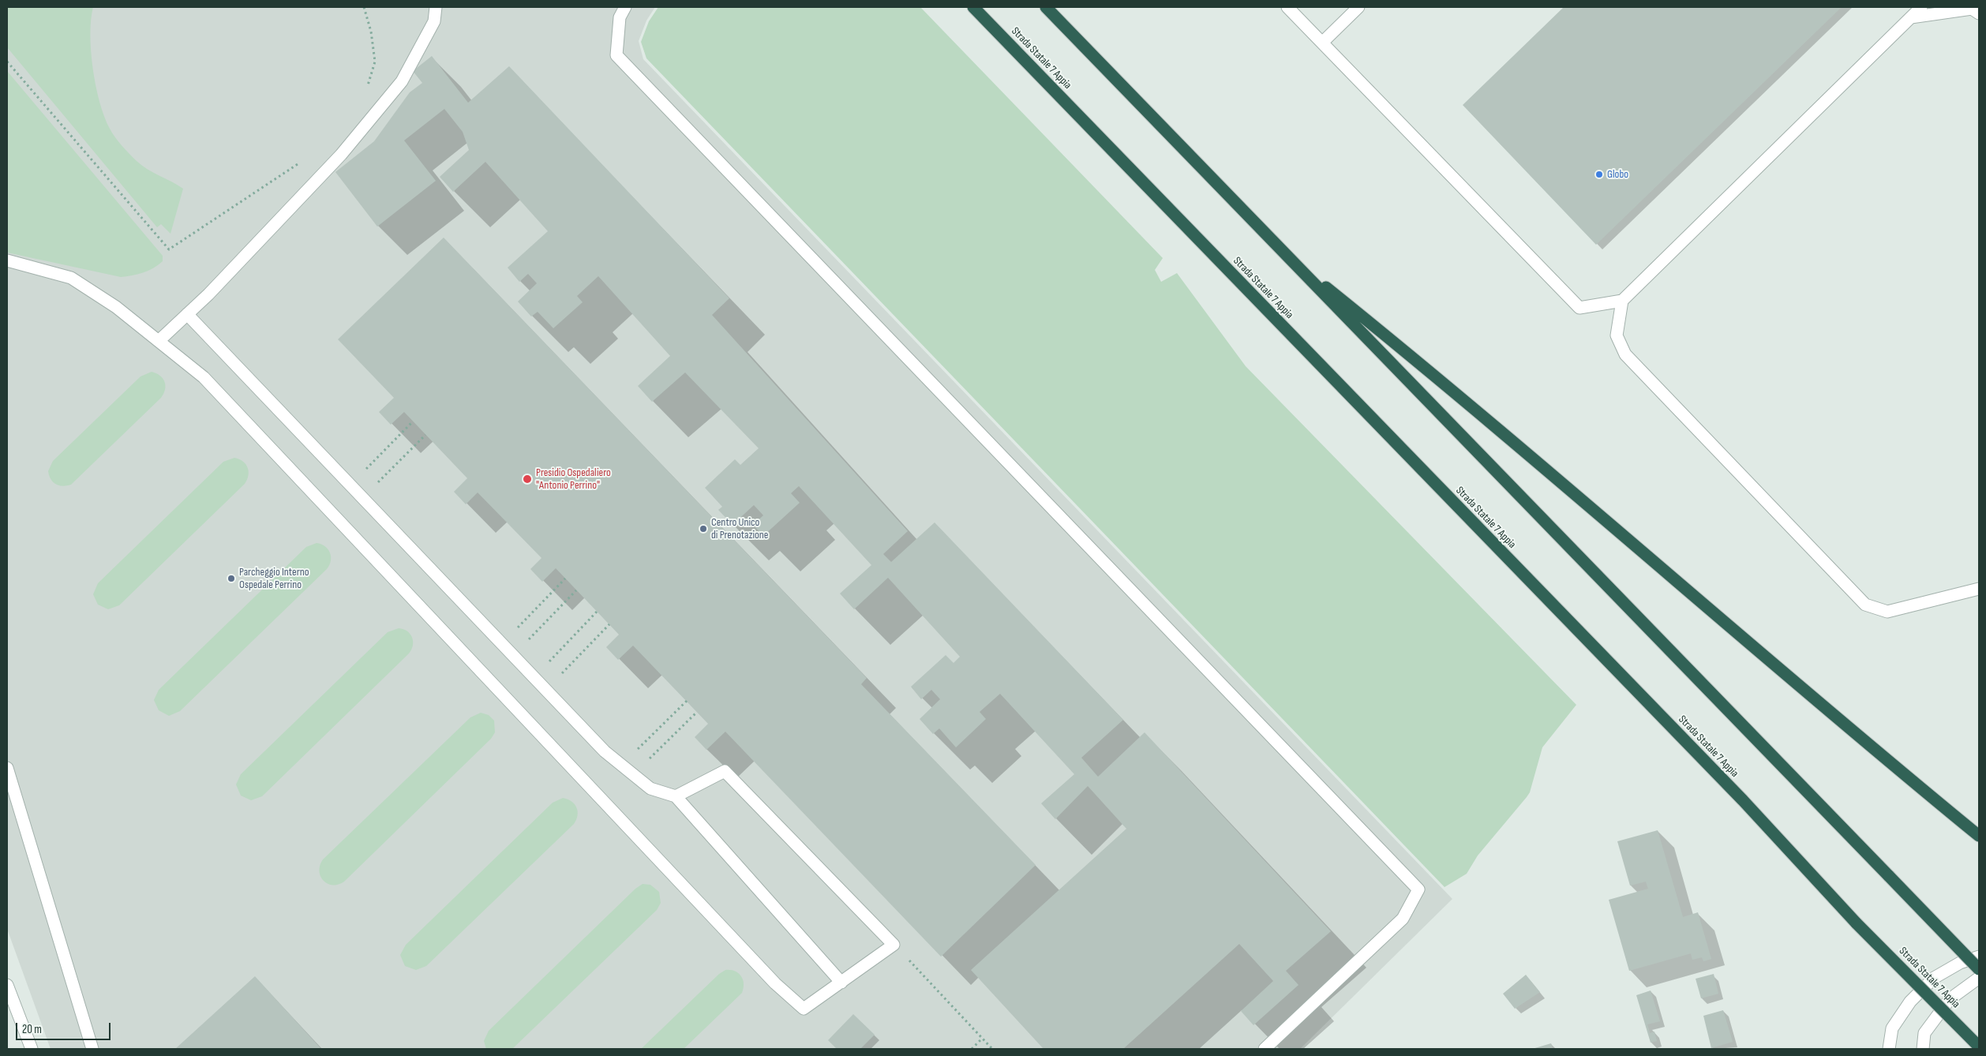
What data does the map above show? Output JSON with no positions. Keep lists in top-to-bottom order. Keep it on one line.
{"streets":{"highway":["Strada Statale 7 Appia"]},"places":["Globo","Presidio Ospedaliero \"Antonio Perrino\"","Centro Unico di Prenotazione","Parcheggio Interno Ospedale Perrino"],"scale_bar":"20 m"}
